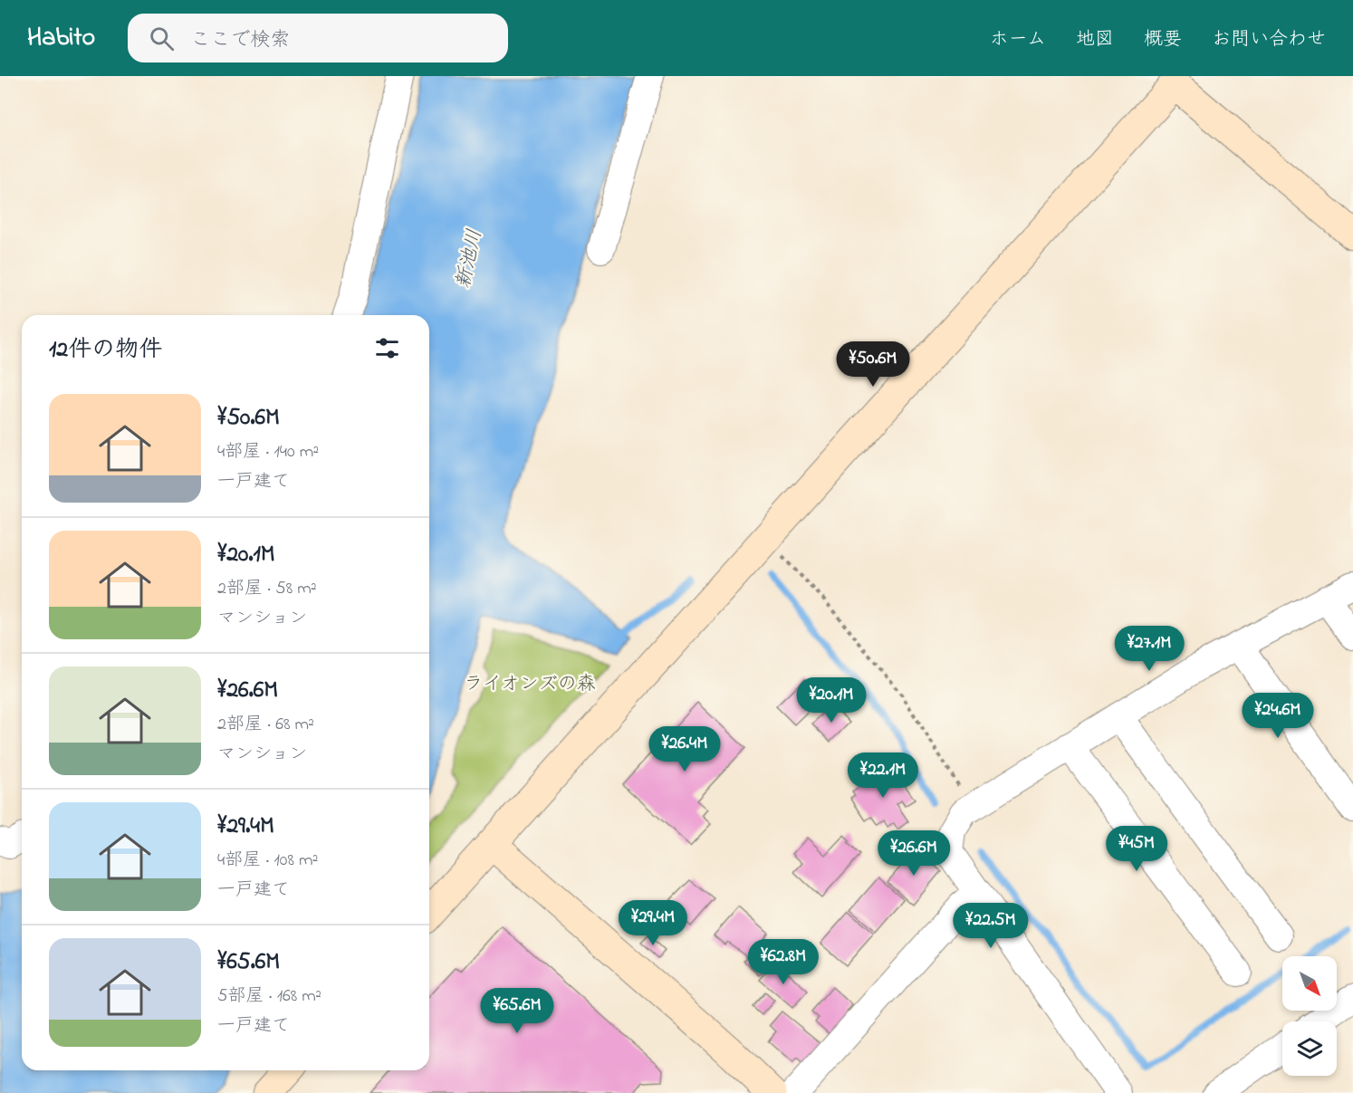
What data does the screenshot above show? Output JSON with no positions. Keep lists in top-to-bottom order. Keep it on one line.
{"water":["新池川"],"parks":["ライオンズの森"],"north":"bottom right","page":{"header":"Habito","search":"ここで検索","nav":["ホーム","地図","概要","お問い合わせ"],"heading":"12件の物件","price":["¥50.6M","¥27.1M","¥20.1M","¥24.6M","¥26.4M","¥22.1M","¥45M","¥26.6M","¥29.4M","¥22.5M","¥62.8M","¥65.6M"],"list":[{"name":"¥50.6M","note":"4部屋 · 140 m² · 一戸建て"},{"name":"¥20.1M","note":"2部屋 · 58 m² · マンション"},{"name":"¥26.6M","note":"2部屋 · 68 m² · マンション"},{"name":"¥29.4M","note":"4部屋 · 108 m² · 一戸建て"},{"name":"¥65.6M","note":"5部屋 · 168 m² · 一戸建て"}]}}
